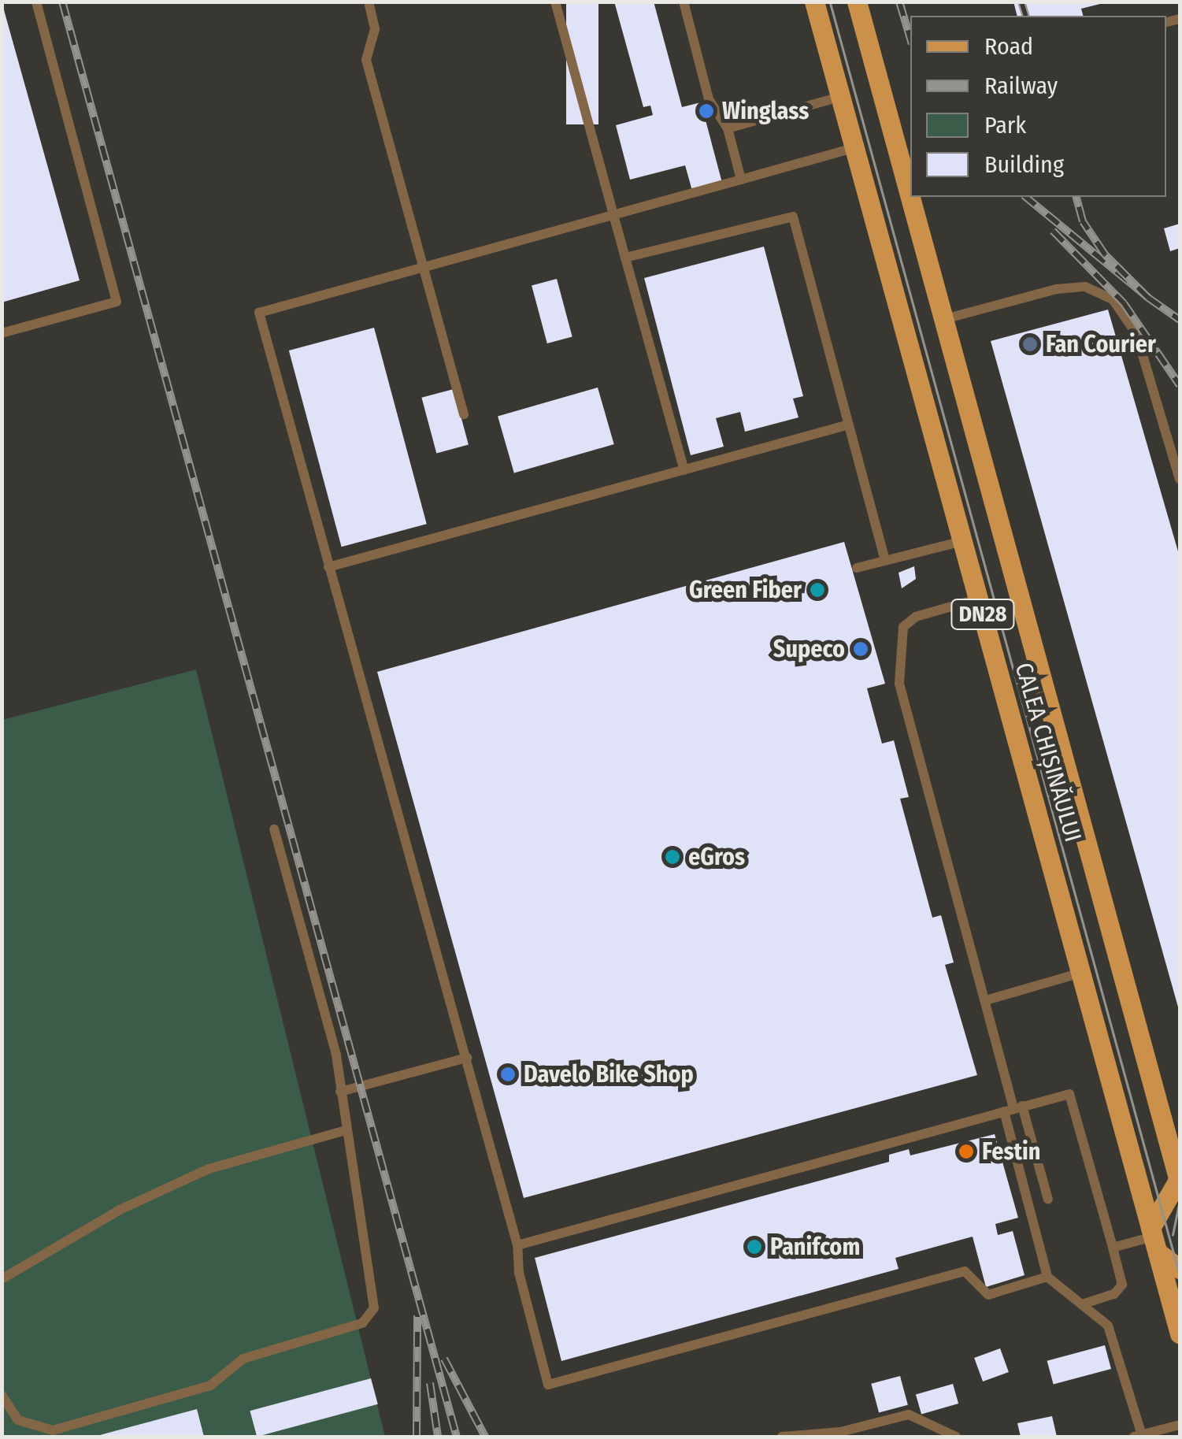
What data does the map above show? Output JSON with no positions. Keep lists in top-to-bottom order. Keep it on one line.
{"streets":{"main road":["DN28","CALEA CHIȘINĂULUI"]},"places":["Winglass","Fan Courier","Green Fiber","Supeco","eGros","Davelo Bike Shop","Festin","Panifcom"],"legend":["Road","Railway","Park","Building"]}
